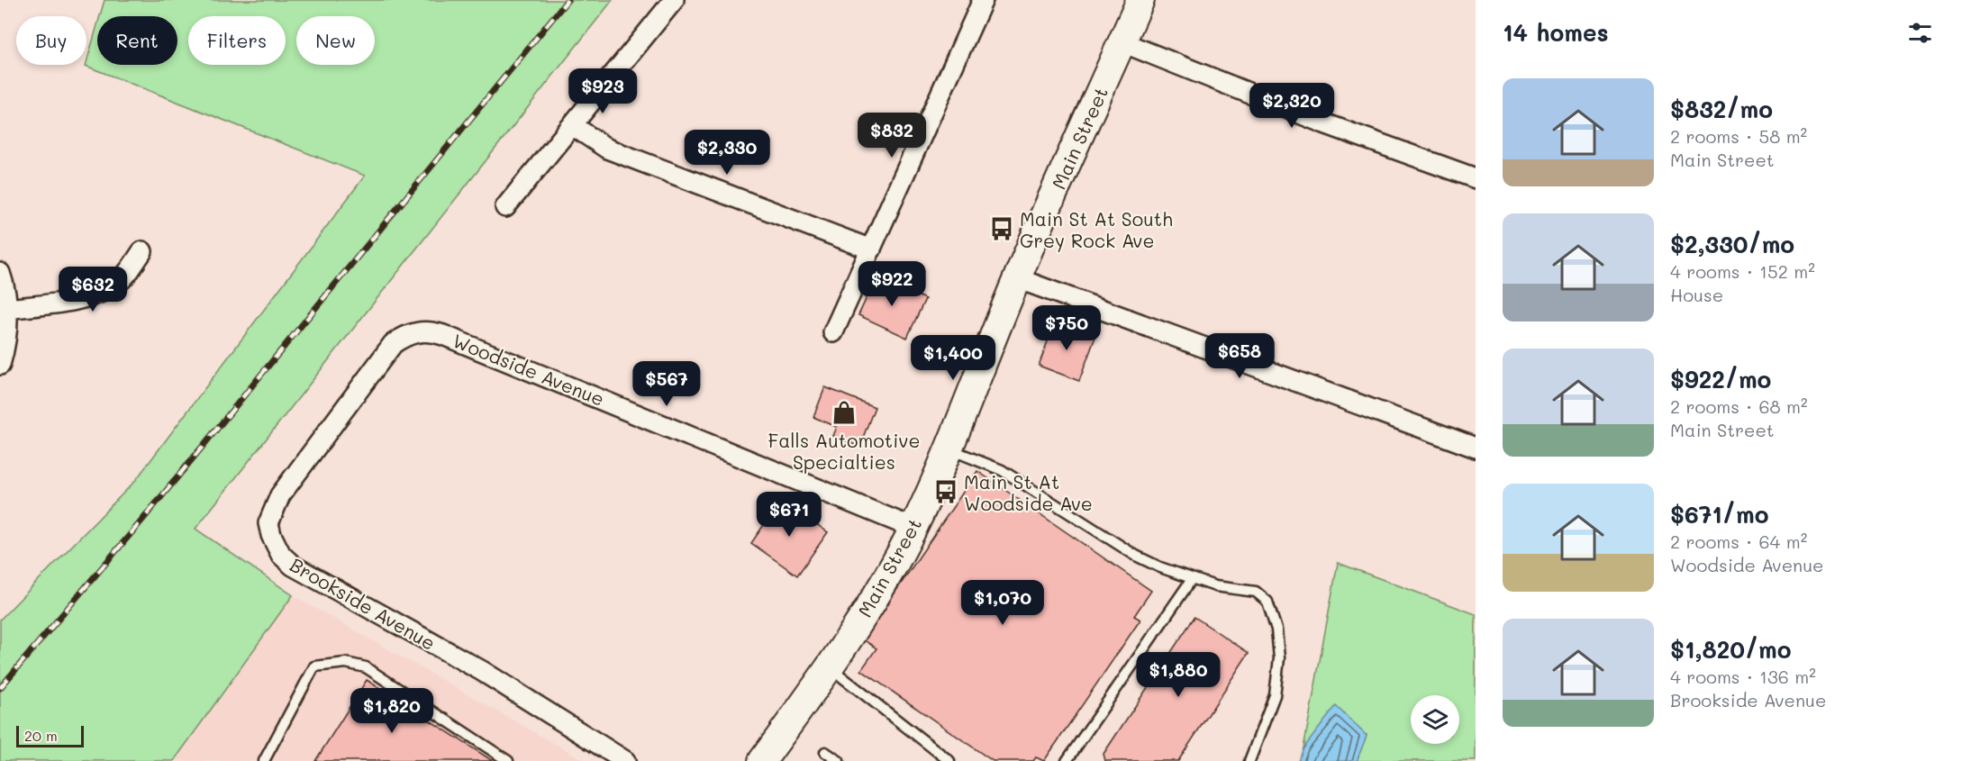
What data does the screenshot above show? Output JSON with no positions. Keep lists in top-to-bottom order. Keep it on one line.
{"streets":{"main road":["Main Street"],"street":["Woodside Avenue","Brookside Avenue"]},"crossings":[["Main Street","Woodside Avenue"],["Woodside Avenue","Brookside Avenue"]],"places":{"bus stop":["Main St At South Grey Rock Ave","Main St At Woodside Ave"],"shop":["Falls Automotive Specialties"]},"scale_bar":"20 m","page":{"heading":"14 homes","chip":["Buy","Rent","Filters","New"],"list":[{"name":"$832/mo","note":"2 rooms · 58 m² · Main Street"},{"name":"$2,330/mo","note":"4 rooms · 152 m² · House"},{"name":"$922/mo","note":"2 rooms · 68 m² · Main Street"},{"name":"$671/mo","note":"2 rooms · 64 m² · Woodside Avenue"},{"name":"$1,820/mo","note":"4 rooms · 136 m² · Brookside Avenue"}],"price":["$923","$2,320","$832","$2,330","$922","$632","$750","$658","$1,400","$567","$671","$1,070","$1,880","$1,820"],"scale":"20 m"}}
